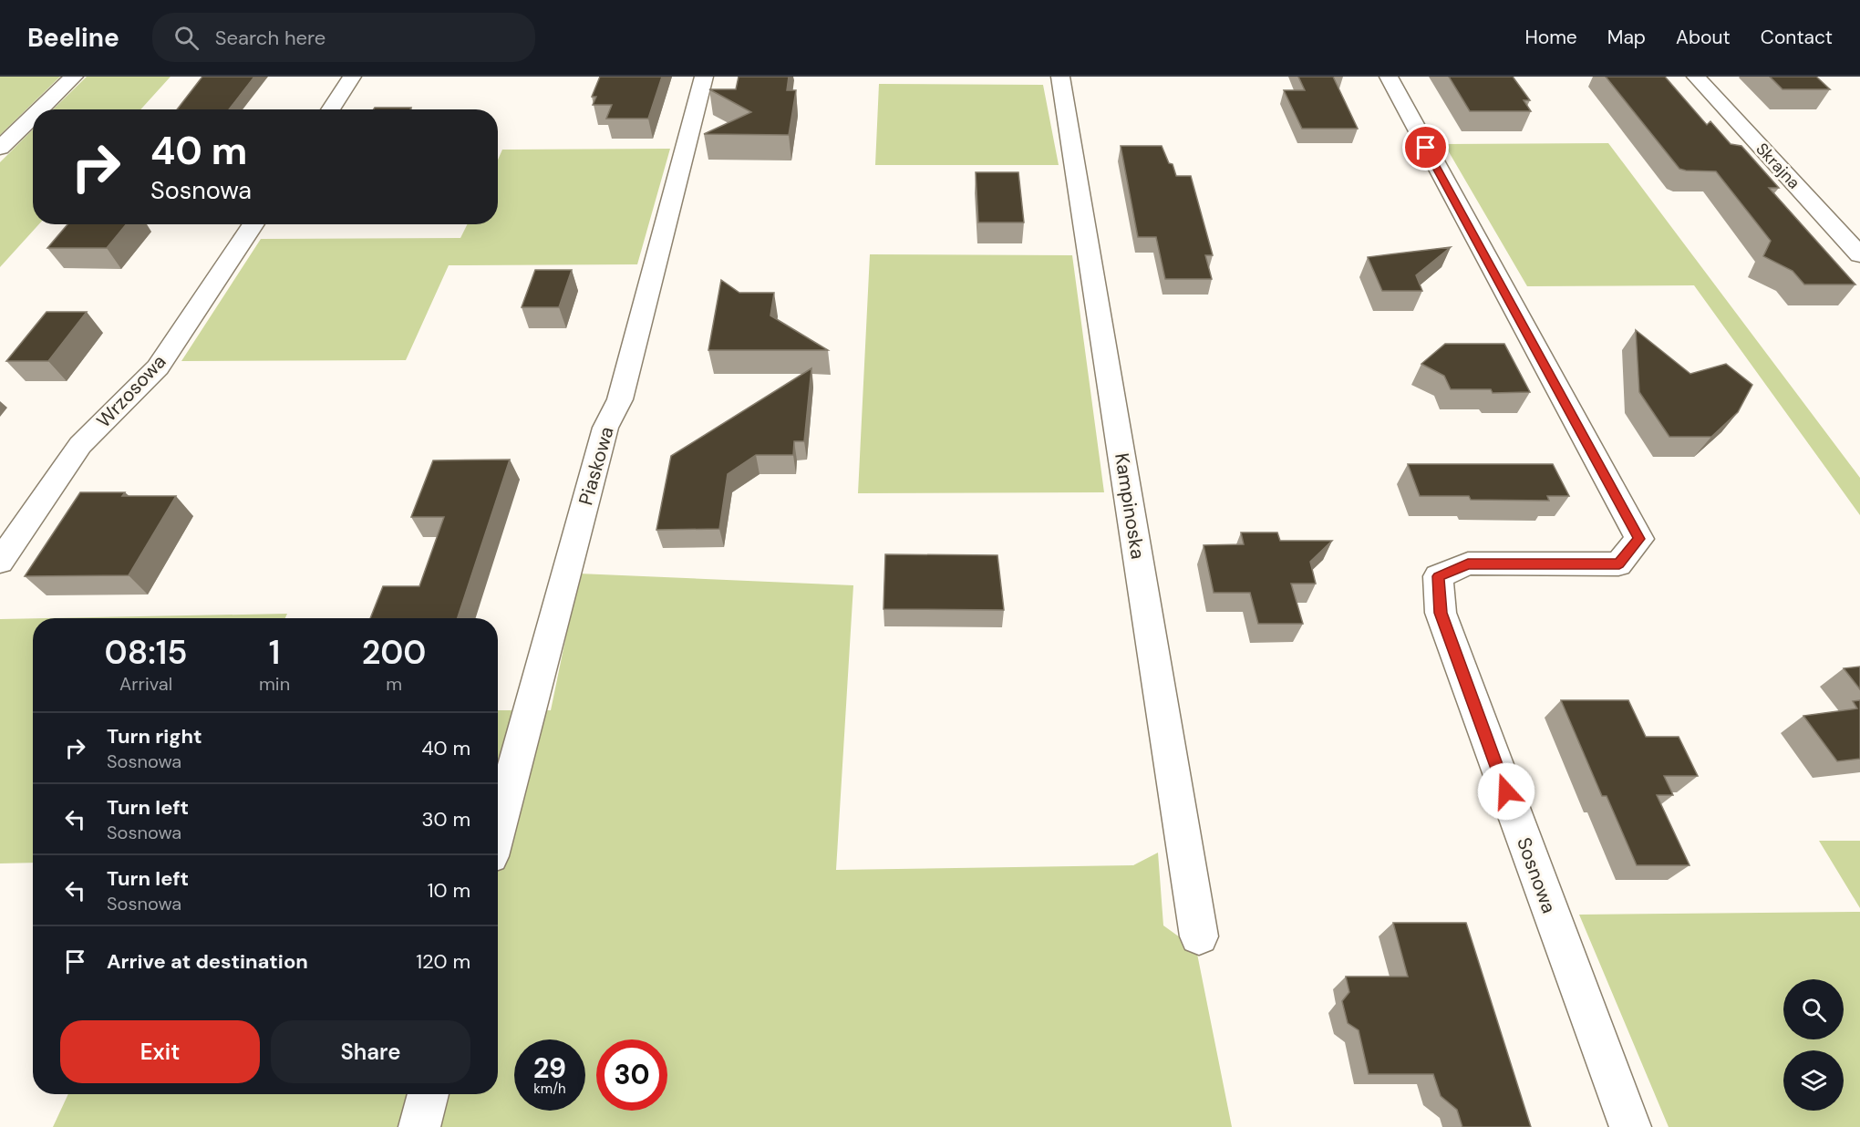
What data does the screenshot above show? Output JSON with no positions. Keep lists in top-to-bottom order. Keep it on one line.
{"streets":{"street":["Skrajna","Wrzosowa","Piaskowa","Kampinoska","Sosnowa"]},"page":{"header":"Beeline","search":"Search here","nav":["Home","Map","About","Contact"],"turn":["40 m","Sosnowa"],"eta":["08:15","Arrival","1","min","200","m"],"list":[{"name":"Turn right","note":"Sosnowa","value":"40 m"},{"name":"Turn left","note":"Sosnowa","value":"30 m"},{"name":"Turn left","note":"Sosnowa","value":"10 m"},{"name":"Arrive at destination","value":"120 m"}],"buttons":["Exit","Share"],"speed":"29 km/h","limit":"30"}}
